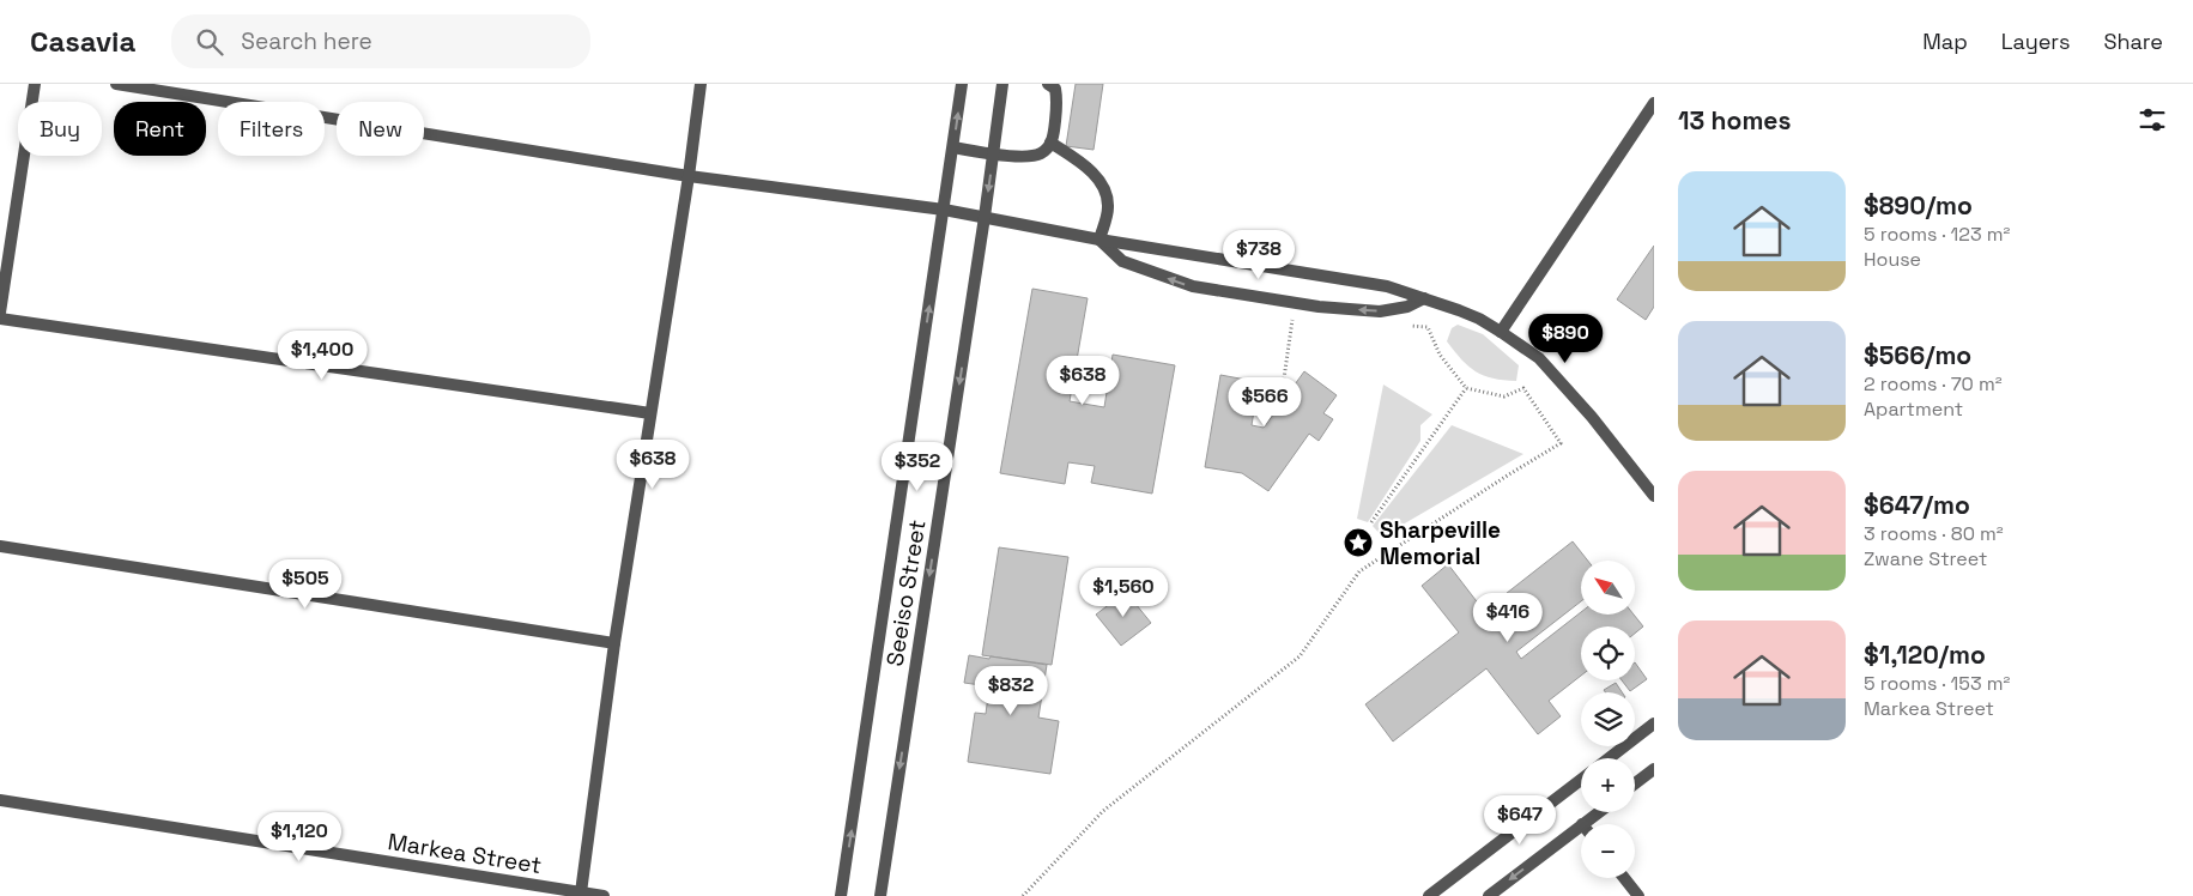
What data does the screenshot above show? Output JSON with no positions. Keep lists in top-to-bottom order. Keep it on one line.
{"streets":{"street":["Seeiso Street","Markea Street"]},"places":{"place":["Sharpeville Memorial"]},"north":"top left","page":{"header":"Casavia","search":"Search here","nav":["Map","Layers","Share"],"heading":"13 homes","chip":["Buy","Rent","Filters","New"],"list":[{"name":"$890/mo","note":"5 rooms · 123 m² · House"},{"name":"$566/mo","note":"2 rooms · 70 m² · Apartment"},{"name":"$647/mo","note":"3 rooms · 80 m² · Zwane Street"},{"name":"$1,120/mo","note":"5 rooms · 153 m² · Markea Street"}],"price":["$738","$890","$1,400","$638","$566","$638","$352","$505","$1,560","$416","$832","$647","$1,120"],"map_buttons":["+","−"]}}
